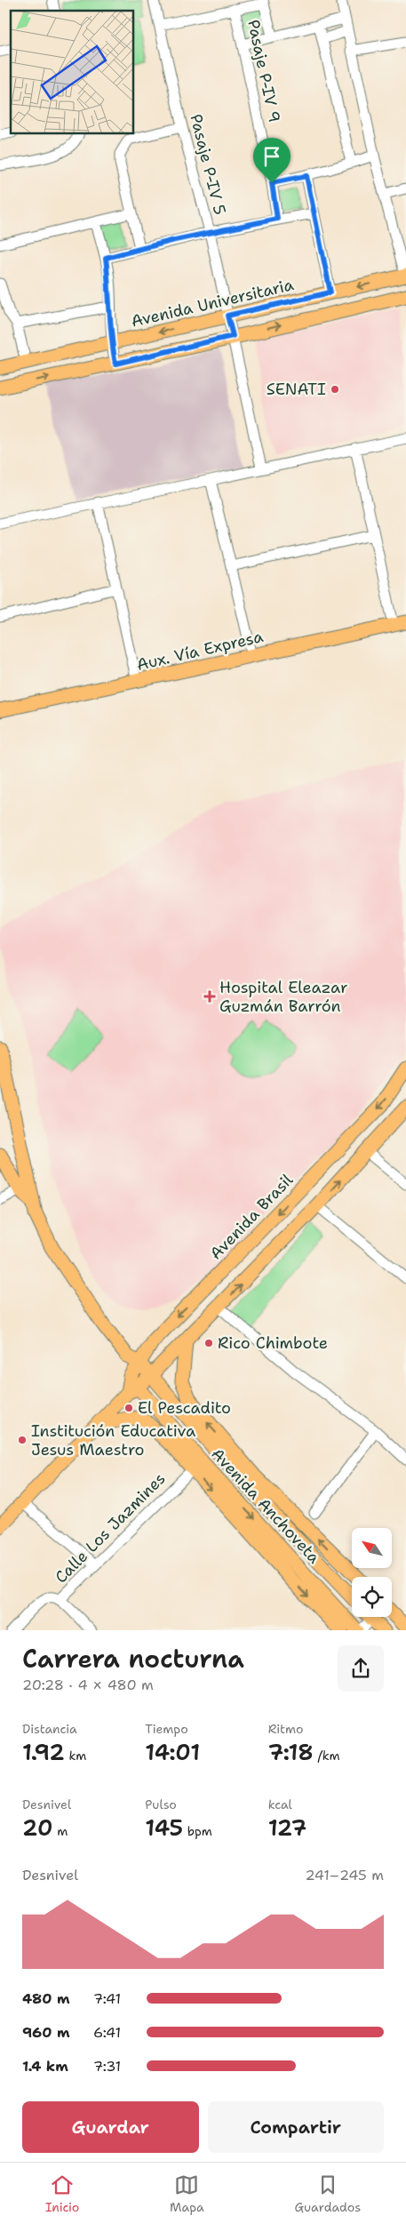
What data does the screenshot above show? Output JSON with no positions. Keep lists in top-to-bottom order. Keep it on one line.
{"streets":{"main road":["Avenida Universitaria","Aux. Vía Expresa","Avenida Brasil","Avenida Anchoveta"],"street":["Pasaje P-IV 9","Pasaje P-IV 5","Calle Los Jazmines"]},"crossings":[["Pasaje P-IV 5","Avenida Universitaria"],["Avenida Brasil","Avenida Anchoveta"],["Avenida Anchoveta","Calle Los Jazmines"]],"places":{"other":["SENATI","Rico Chimbote","El Pescadito","Institución Educativa Jesus Maestro"],"health":["Hospital Eleazar Guzmán Barrón"]},"north":"top left","page":{"heading":["Carrera nocturna","20:28 · 4 × 480 m"],"stats":[["Distancia","1.92 km"],["Tiempo","14:01"],["Ritmo","7:18 /km"],["Desnivel","20 m"],["Pulso","145 bpm"],["kcal","127"]],"chart":["Desnivel","241–245 m"],"list":[{"name":"480 m","note":"7:41"},{"name":"960 m","note":"6:41"},{"name":"1.4 km","note":"7:31"}],"buttons":["Guardar","Compartir"],"tabs":["Inicio","Mapa","Guardados"]}}
